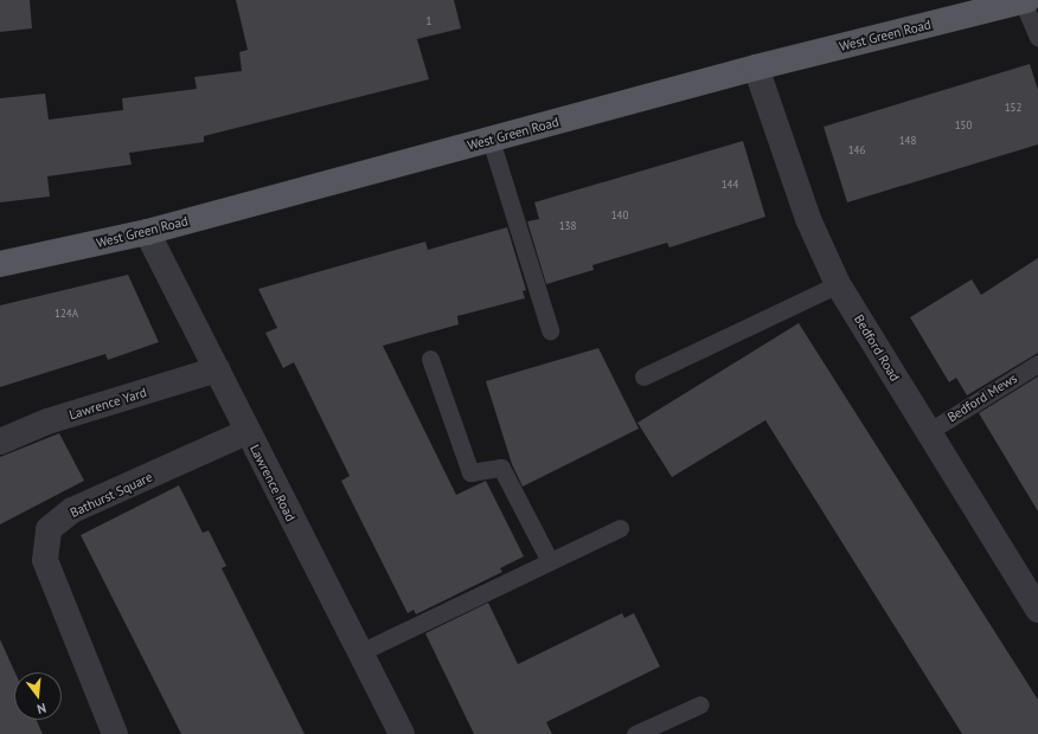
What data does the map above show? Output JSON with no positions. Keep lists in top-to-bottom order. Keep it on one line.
{"streets":{"main road":["West Green Road"],"street":["Bedford Road","Lawrence Yard","Lawrence Road","Bathurst Square"],"lane":["Bedford Mews"]},"crossings":[["West Green Road","Bedford Road"],["West Green Road","Lawrence Road"],["Bedford Road","Bedford Mews"],["Lawrence Yard","Lawrence Road"],["Lawrence Road","Bathurst Square"]],"house_numbers":["1","152","150","148","146","144","140","138","124A"],"north":"bottom"}
